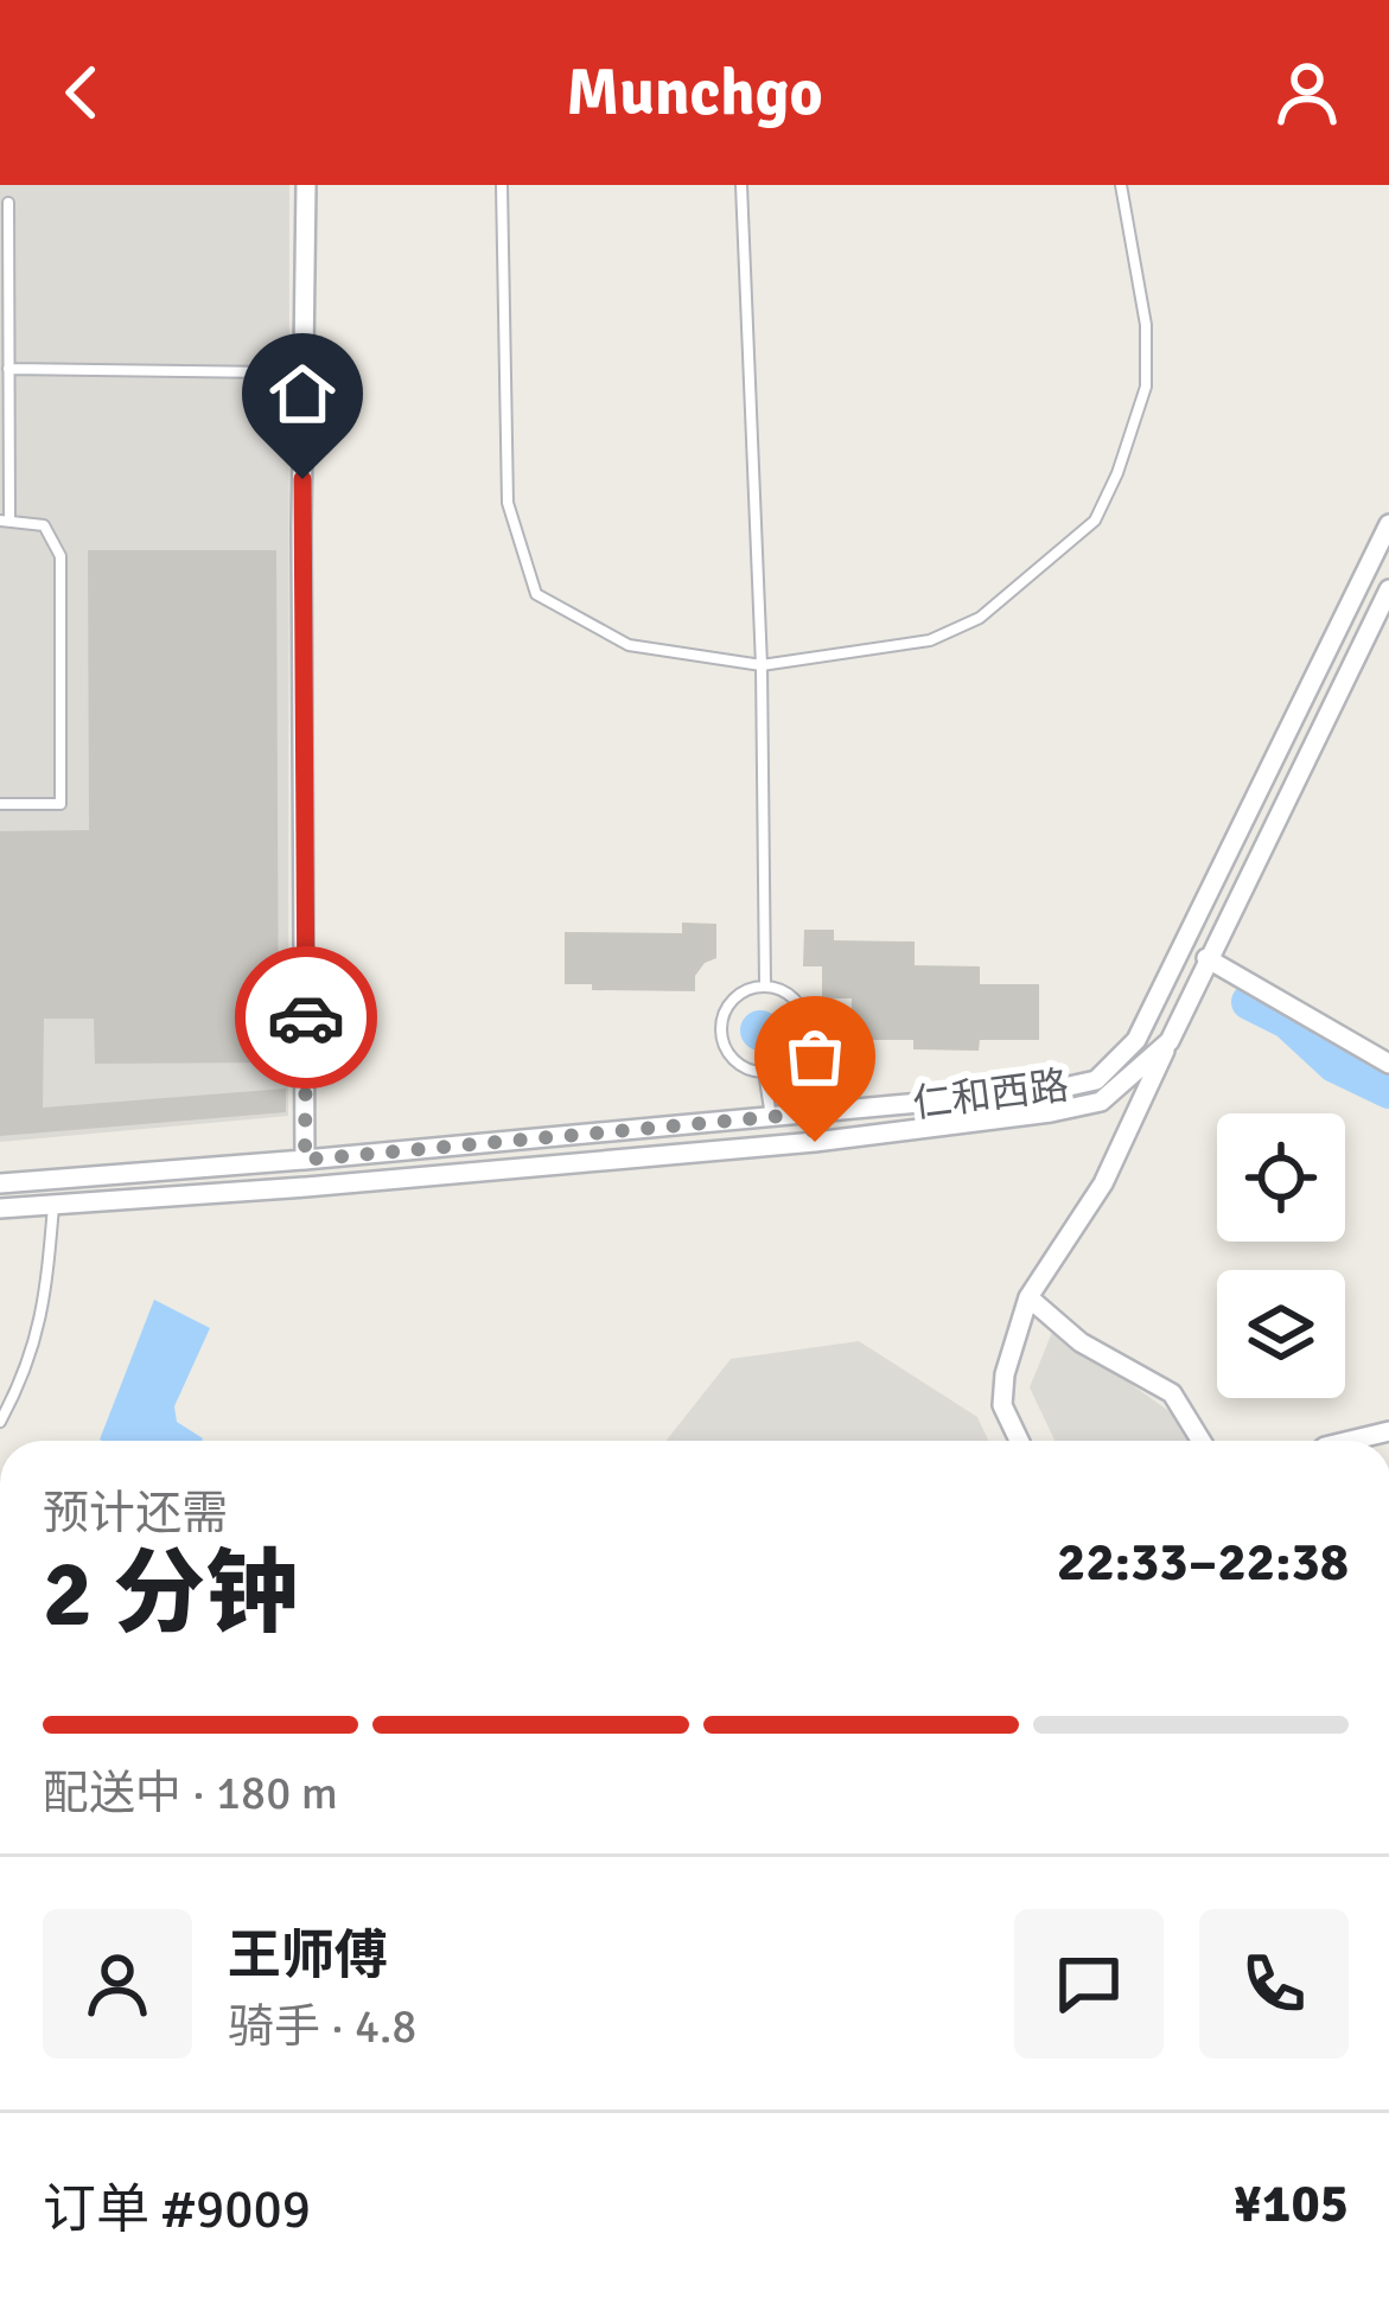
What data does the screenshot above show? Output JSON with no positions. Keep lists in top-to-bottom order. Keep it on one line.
{"streets":{"street":["仁和西路"]},"page":{"header":"Munchgo","heading":["2 分钟","预计还需","22:33–22:38"],"panel":["王师傅","骑手 · 4.8","订单 #9009","¥105"],"bar":"配送中 · 180 m"}}
